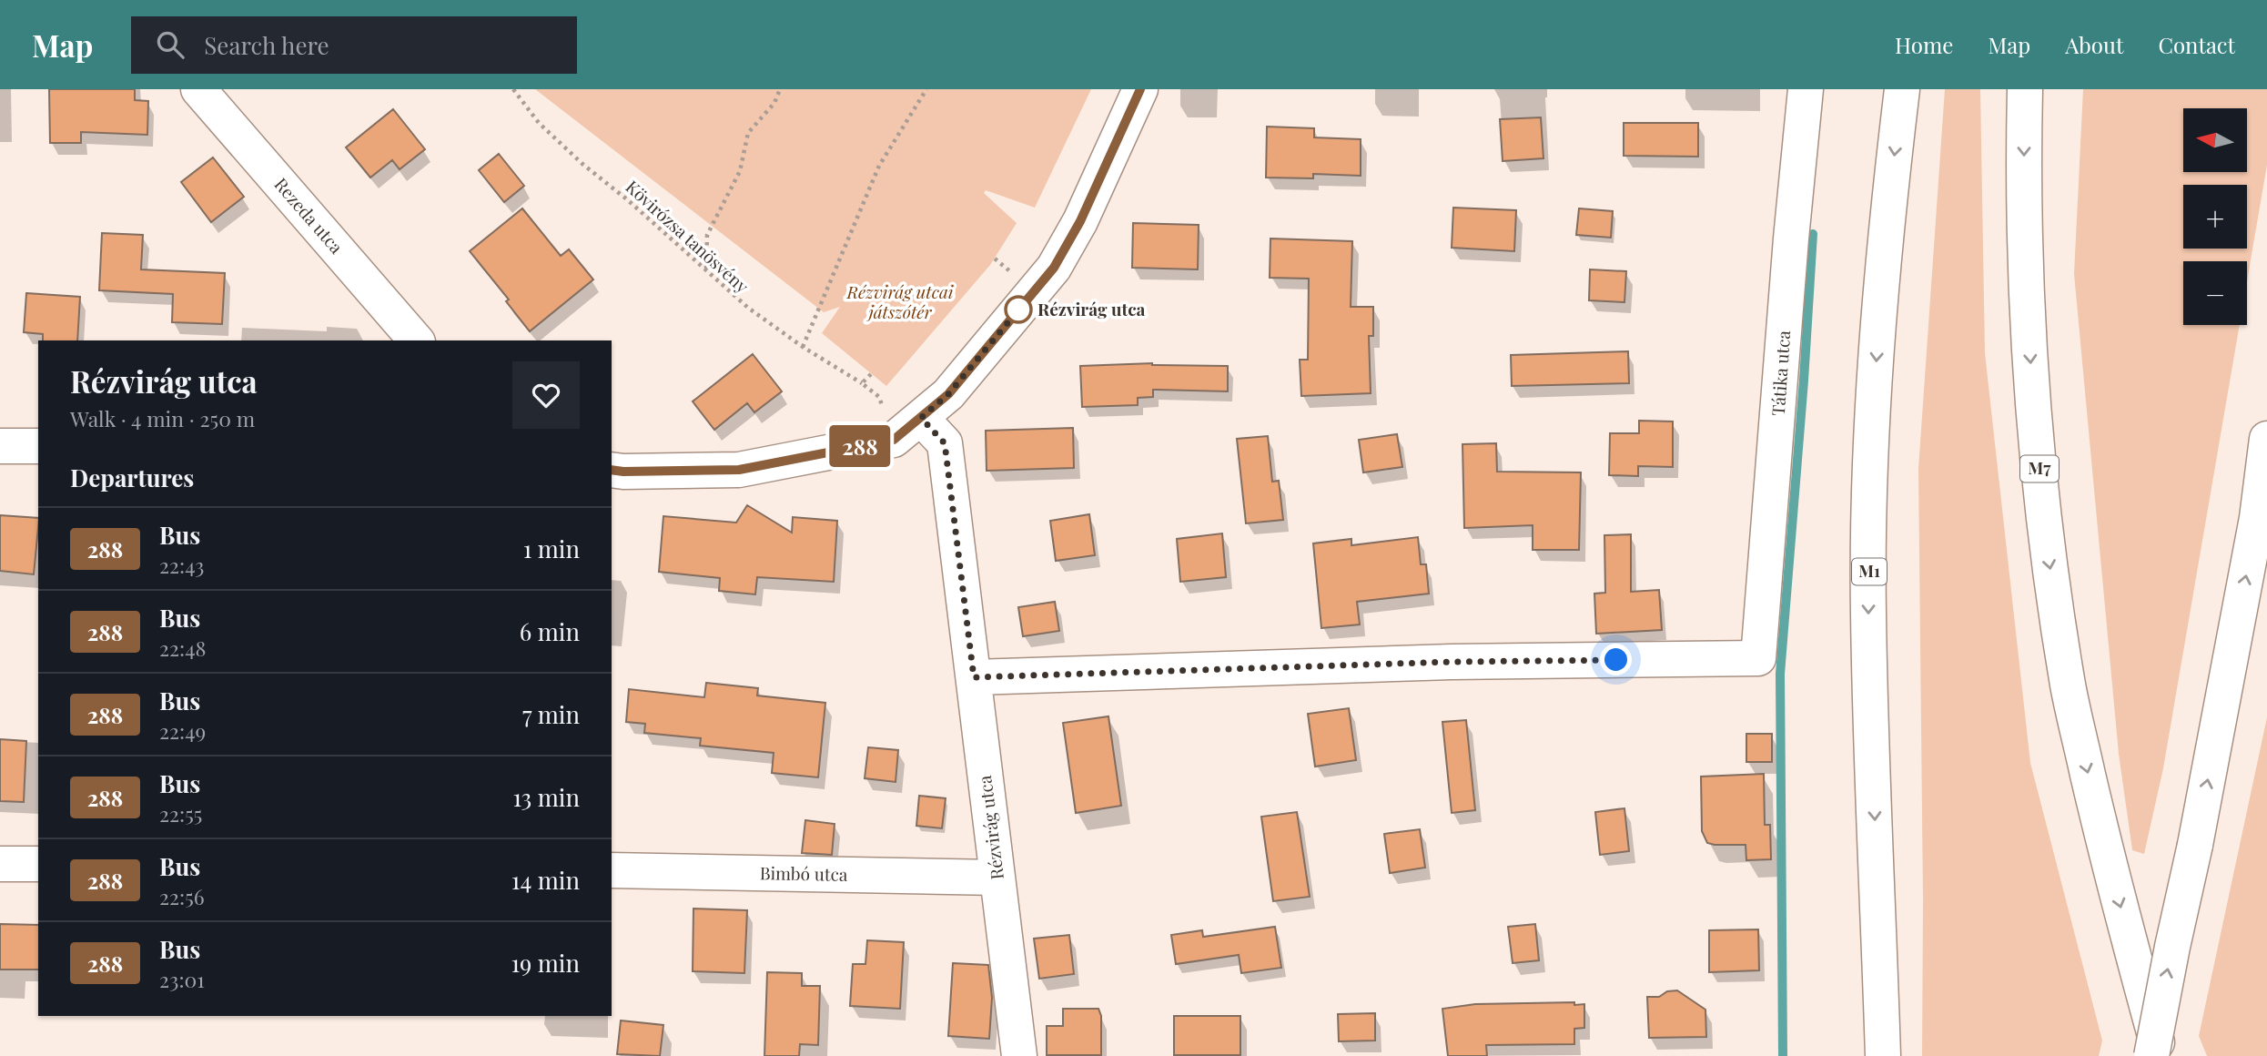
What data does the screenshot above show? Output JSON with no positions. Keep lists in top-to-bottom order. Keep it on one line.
{"streets":{"main road":["Rezeda utca","Tátika utca","M7","M1","Rézvirág utca","Bimbó utca"],"path":["Kövirózsa tanösvény"]},"crossings":[["Tátika utca","Rézvirág utca"],["Rézvirág utca","Bimbó utca"]],"parks":["Rézvirág utcai játszótér"],"places":["Rézvirág utca"],"lines":["bus line 288"],"north":"left","page":{"header":"Map","search":"Search here","nav":["Home","Map","About","Contact"],"on_map":"288","map_buttons":["+","−"],"heading":[["Rézvirág utca","Walk · 4 min · 250 m"],"Departures"],"list":[{"mark":"288","name":"Bus","note":"22:43","value":"1 min"},{"mark":"288","name":"Bus","note":"22:48","value":"6 min"},{"mark":"288","name":"Bus","note":"22:49","value":"7 min"},{"mark":"288","name":"Bus","note":"22:55","value":"13 min"},{"mark":"288","name":"Bus","note":"22:56","value":"14 min"},{"mark":"288","name":"Bus","note":"23:01","value":"19 min"}]}}
